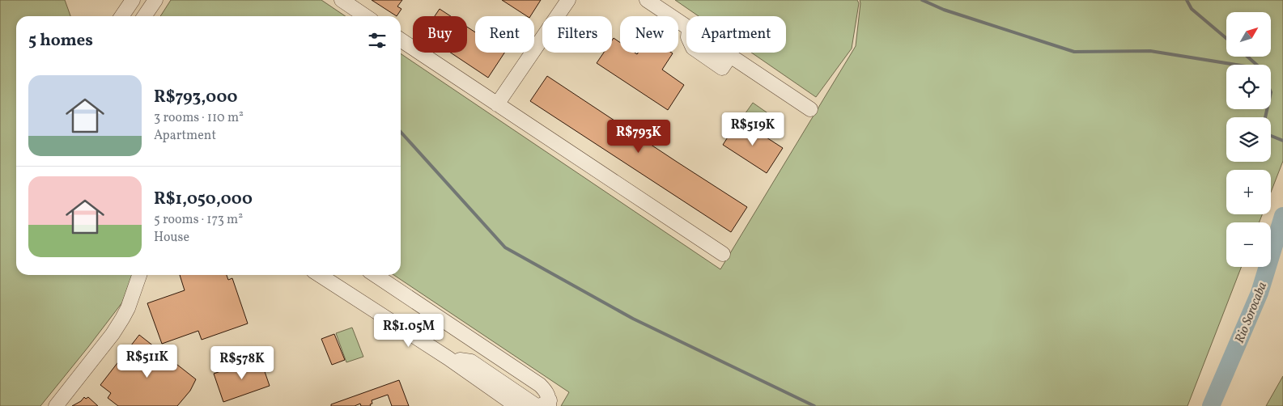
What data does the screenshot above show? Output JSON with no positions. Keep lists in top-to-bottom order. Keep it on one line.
{"water":["Rio Sorocaba"],"north":"top right","page":{"map_buttons":["+","−"],"chip":["Buy","Rent","Filters","New","Apartment"],"heading":"5 homes","list":[{"name":"R$793,000","note":"3 rooms · 110 m² · Apartment"},{"name":"R$1,050,000","note":"5 rooms · 173 m² · House"}],"price":["R$519K","R$793K","R$1.05M","R$511K","R$578K"]}}
